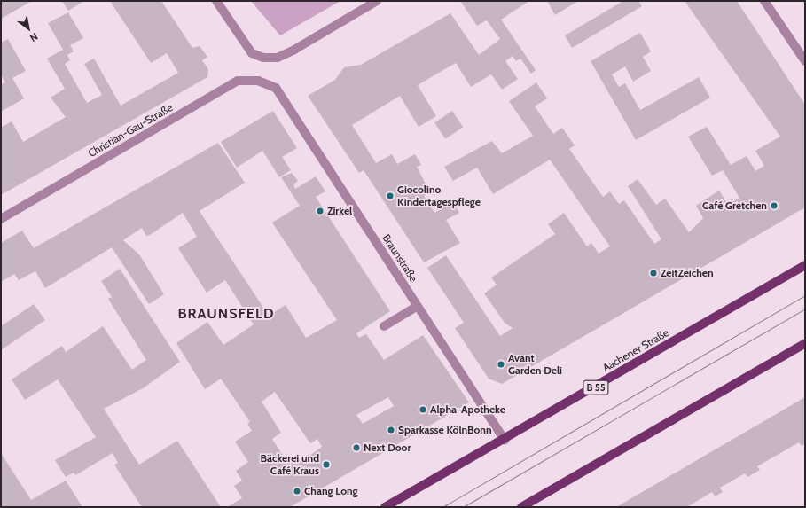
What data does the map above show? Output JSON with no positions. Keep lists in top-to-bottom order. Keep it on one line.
{"streets":{"main road":["Aachener Straße","B 55"],"street":["Christian-Gau-Straße","Braunstraße"]},"crossings":[["Christian-Gau-Straße","Braunstraße"],["Braunstraße","Aachener Straße"]],"districts":["BRAUNSFELD"],"places":["Giocolino Kindertagespflege","Café Gretchen","Zirkel","ZeitZeichen","Avant Garden Deli","Alpha-Apotheke","Sparkasse KölnBonn","Next Door","Bäckerei und Café Kraus","Chang Long"],"north":"bottom right"}
